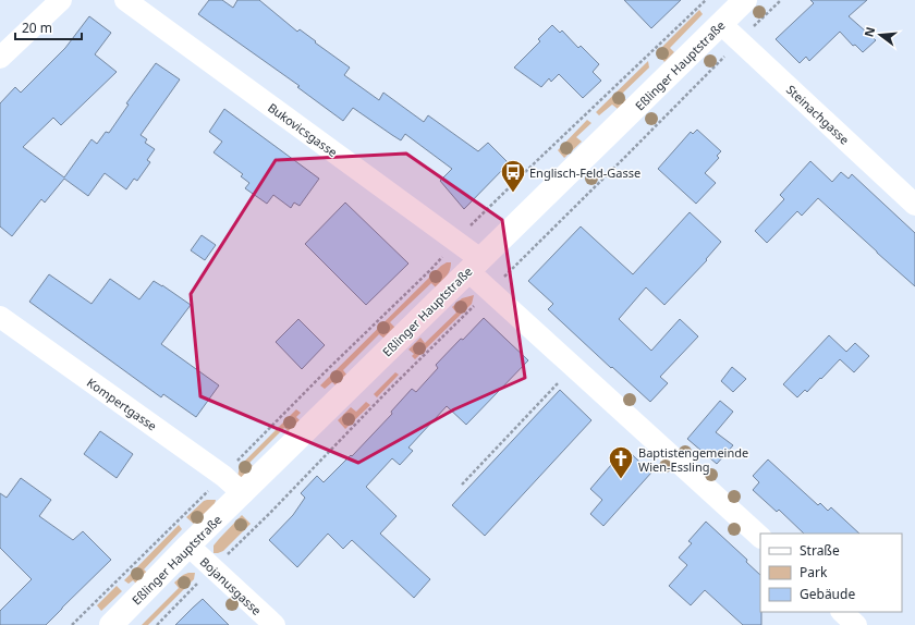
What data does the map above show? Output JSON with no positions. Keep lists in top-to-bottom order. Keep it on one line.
{"streets":{"main road":["Eßlinger Hauptstraße"],"street":["Steinachgasse","Bukovicsgasse","Kompertgasse","Bojanusgasse"]},"crossings":[["Eßlinger Hauptstraße","Steinachgasse"],["Eßlinger Hauptstraße","Bukovicsgasse"],["Eßlinger Hauptstraße","Kompertgasse"],["Eßlinger Hauptstraße","Bojanusgasse"]],"places":{"bus stop":["Englisch-Feld-Gasse"],"church":["Baptistengemeinde Wien-Essling"]},"legend":["Straße","Park","Gebäude"],"scale_bar":"20 m","north":"left"}
